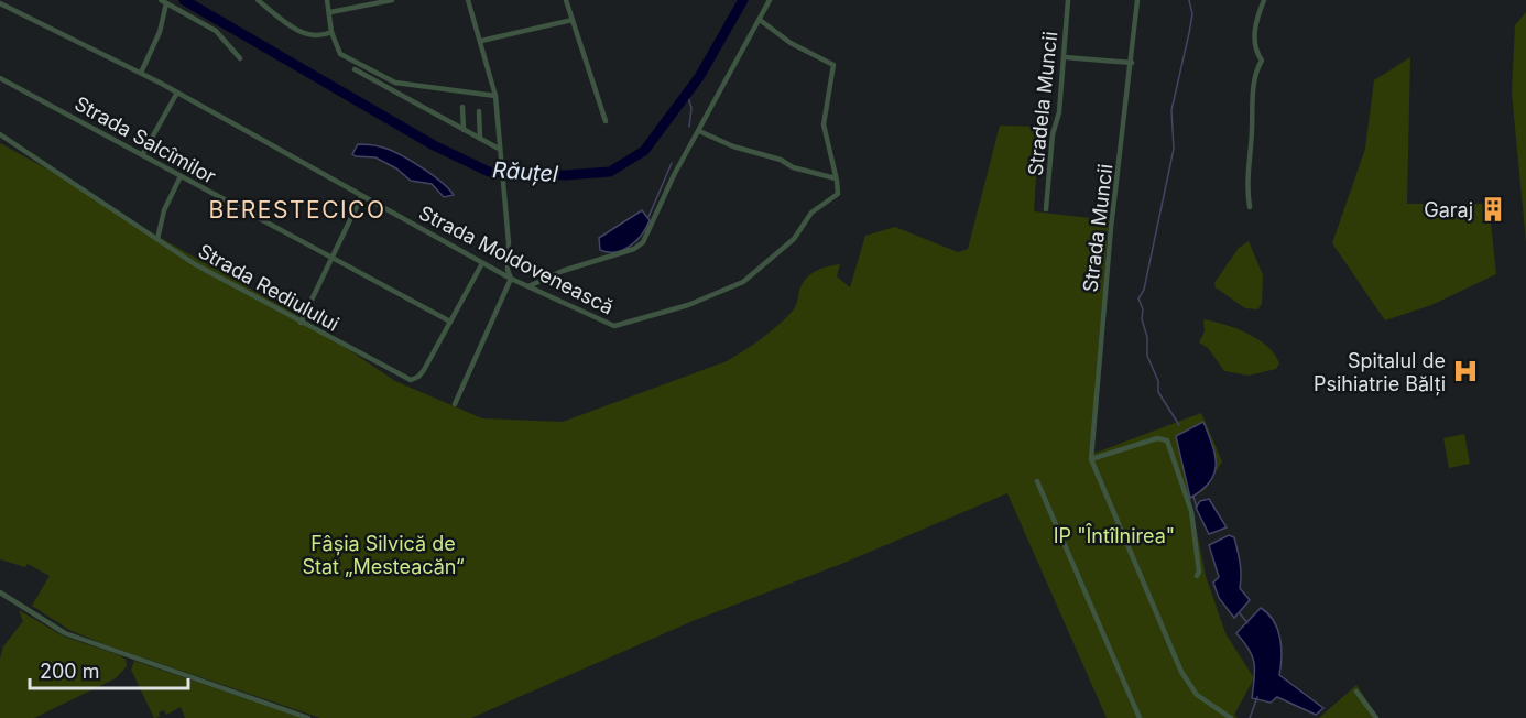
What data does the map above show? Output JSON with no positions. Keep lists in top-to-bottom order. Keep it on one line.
{"streets":{"street":["Stradela Muncii","Strada Salcîmilor","Strada Muncii","Strada Moldovenească","Strada Rediulului"]},"crossings":[["Strada Salcîmilor","Strada Rediulului"],["Strada Moldovenească","Strada Rediulului"]],"districts":["BERESTECICO"],"water":["Răuțel"],"parks":["IP \"Întîlnirea\"","Fâșia Silvică de Stat „Mesteacăn“"],"places":{"building":["Garaj"],"hospital":["Spitalul de Psihiatrie Bălți"]},"scale_bar":"200 m"}
